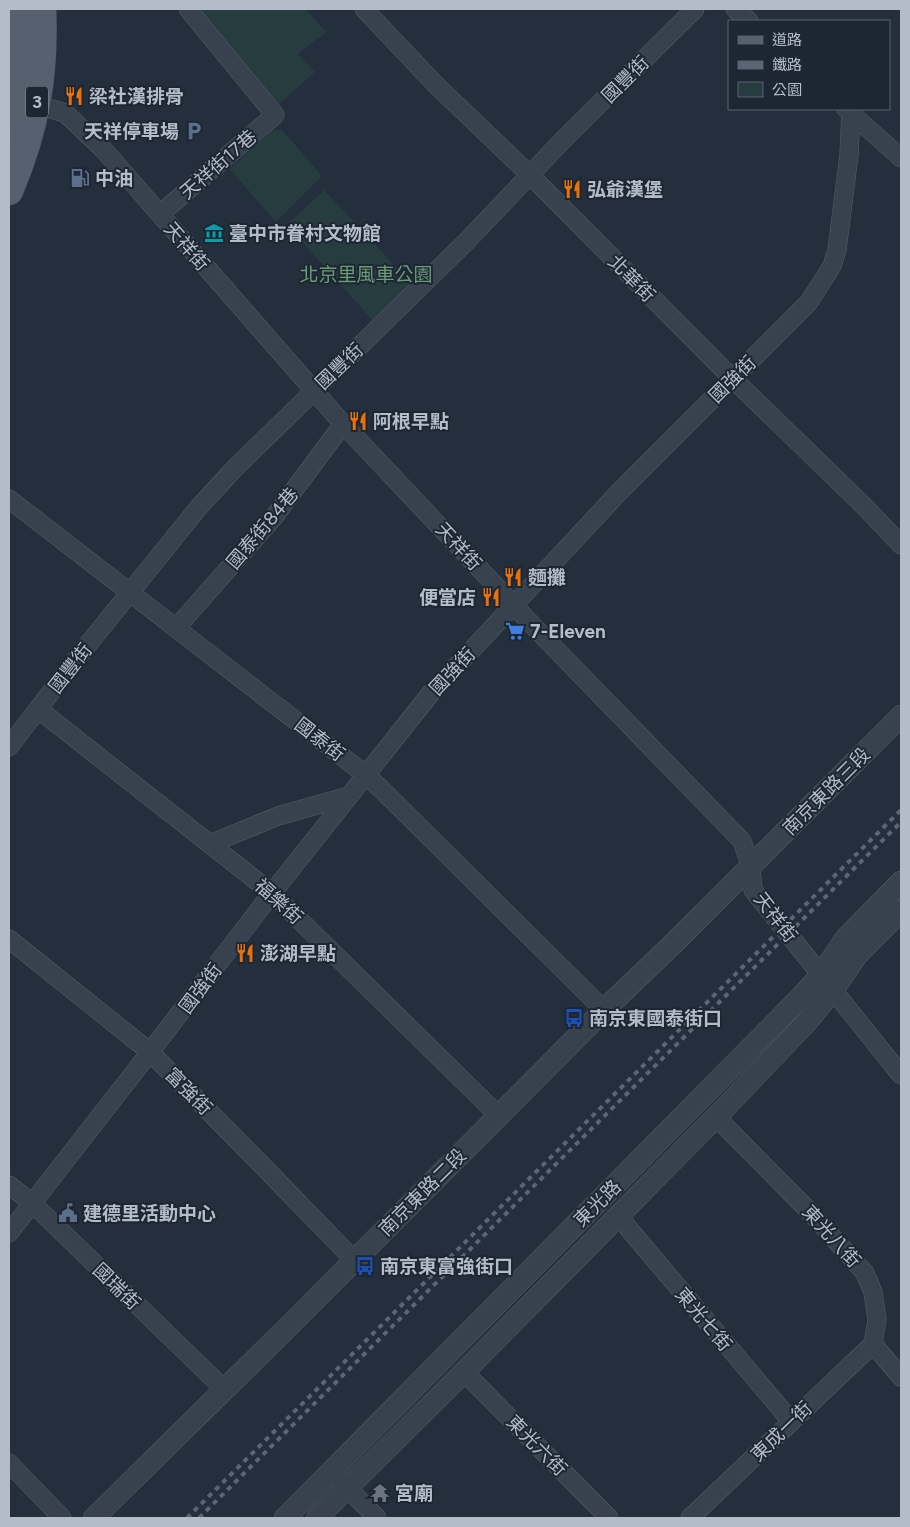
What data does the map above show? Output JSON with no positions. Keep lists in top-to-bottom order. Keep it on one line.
{"streets":{"main road":["3"],"street":["國豐街","天祥街17巷","天祥街","北華街","國強街","國泰街84巷","國泰街","南京東路三段","福樂街","富強街","南京東路二段","東光路","東光八街","國瑞街","東光七街","東成一街","東光六街"]},"crossings":[["國豐街","天祥街"],["國豐街","北華街"],["國豐街","國泰街"],["國豐街","福樂街"],["3","天祥街"],["天祥街17巷","天祥街"],["天祥街","國強街"],["天祥街","國泰街84巷"],["天祥街","南京東路三段"],["天祥街","南京東路二段"],["天祥街","東光路"],["北華街","國強街"],["國強街","國泰街"],["國強街","福樂街"],["國強街","富強街"],["國強街","國瑞街"],["國泰街84巷","國泰街"],["國泰街","南京東路二段"],["南京東路三段","南京東路二段"],["福樂街","南京東路二段"],["富強街","南京東路二段"],["南京東路二段","國瑞街"],["東光路","東光八街"],["東光路","東光七街"],["東光路","東光六街"],["東光八街","東成一街"],["東光七街","東成一街"]],"parks":["北京里風車公園"],"places":{"restaurant":["梁社漢排骨","弘爺漢堡","阿根早點","麵攤","便當店","澎湖早點"],"parking":["天祥停車場"],"fuel station":["中油"],"museum":["臺中市眷村文物館"],"supermarket":["7-Eleven"],"bus stop":["南京東國泰街口","南京東富強街口"],"public building":["建德里活動中心"],"temple":["宮廟"]},"legend":["道路","鐵路","公園"]}
